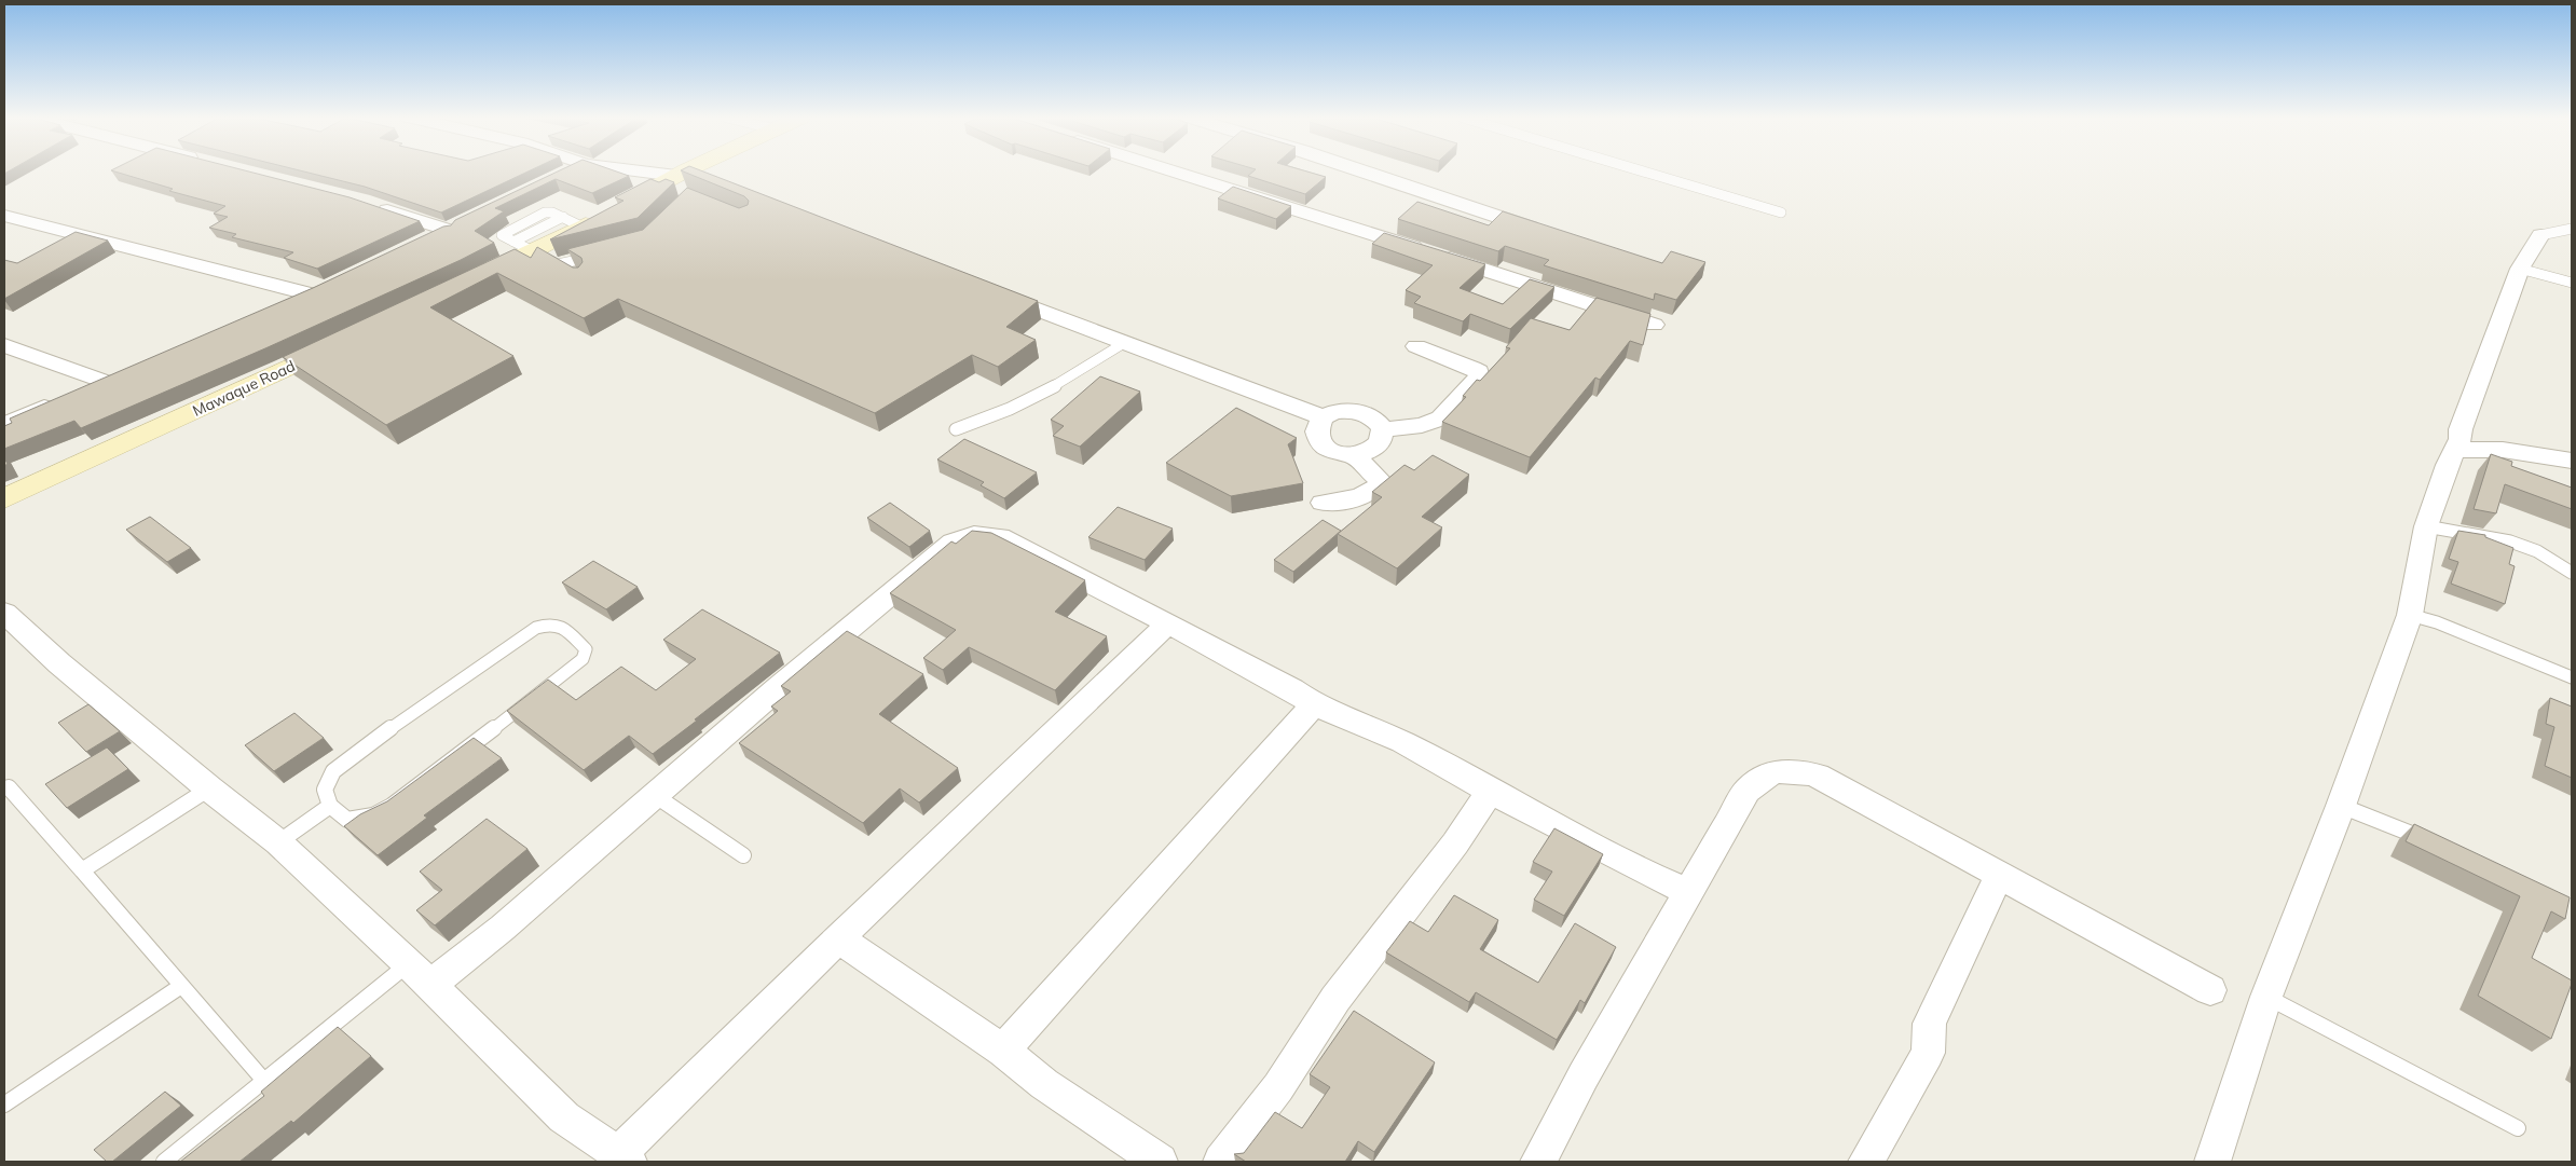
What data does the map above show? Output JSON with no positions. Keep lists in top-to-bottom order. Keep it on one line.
{"streets":{"main road":["Mawaque Road"]}}
